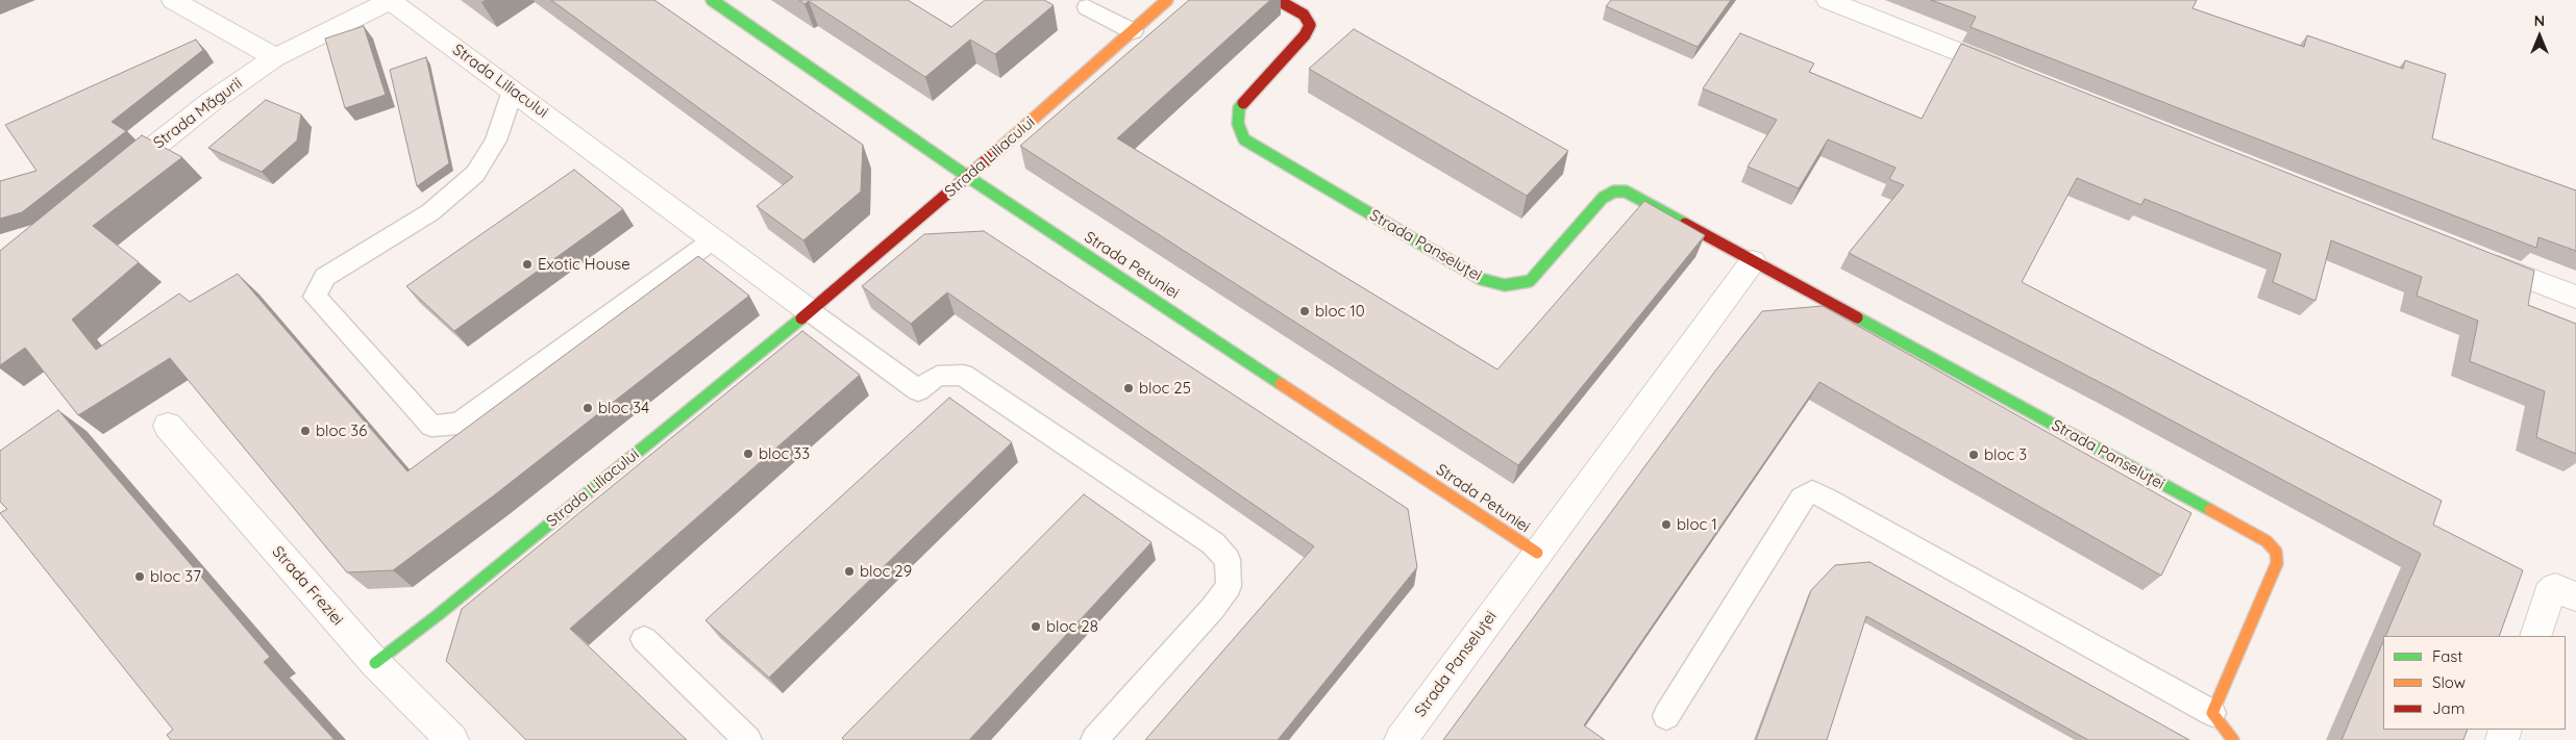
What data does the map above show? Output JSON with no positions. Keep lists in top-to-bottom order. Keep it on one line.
{"streets":{"street":["Strada Liliacului","Strada Măgurii","Strada Panseluței","Strada Petuniei","Strada Freziei"]},"crossings":[["Strada Liliacului","Strada Măgurii"],["Strada Liliacului","Strada Petuniei"],["Strada Liliacului","Strada Freziei"],["Strada Panseluței","Strada Petuniei"]],"places":["Exotic House","bloc 10","bloc 25","bloc 34","bloc 36","bloc 33","bloc 3","bloc 1","bloc 29","bloc 37","bloc 28"],"legend":["Fast","Slow","Jam"],"north":"top"}
